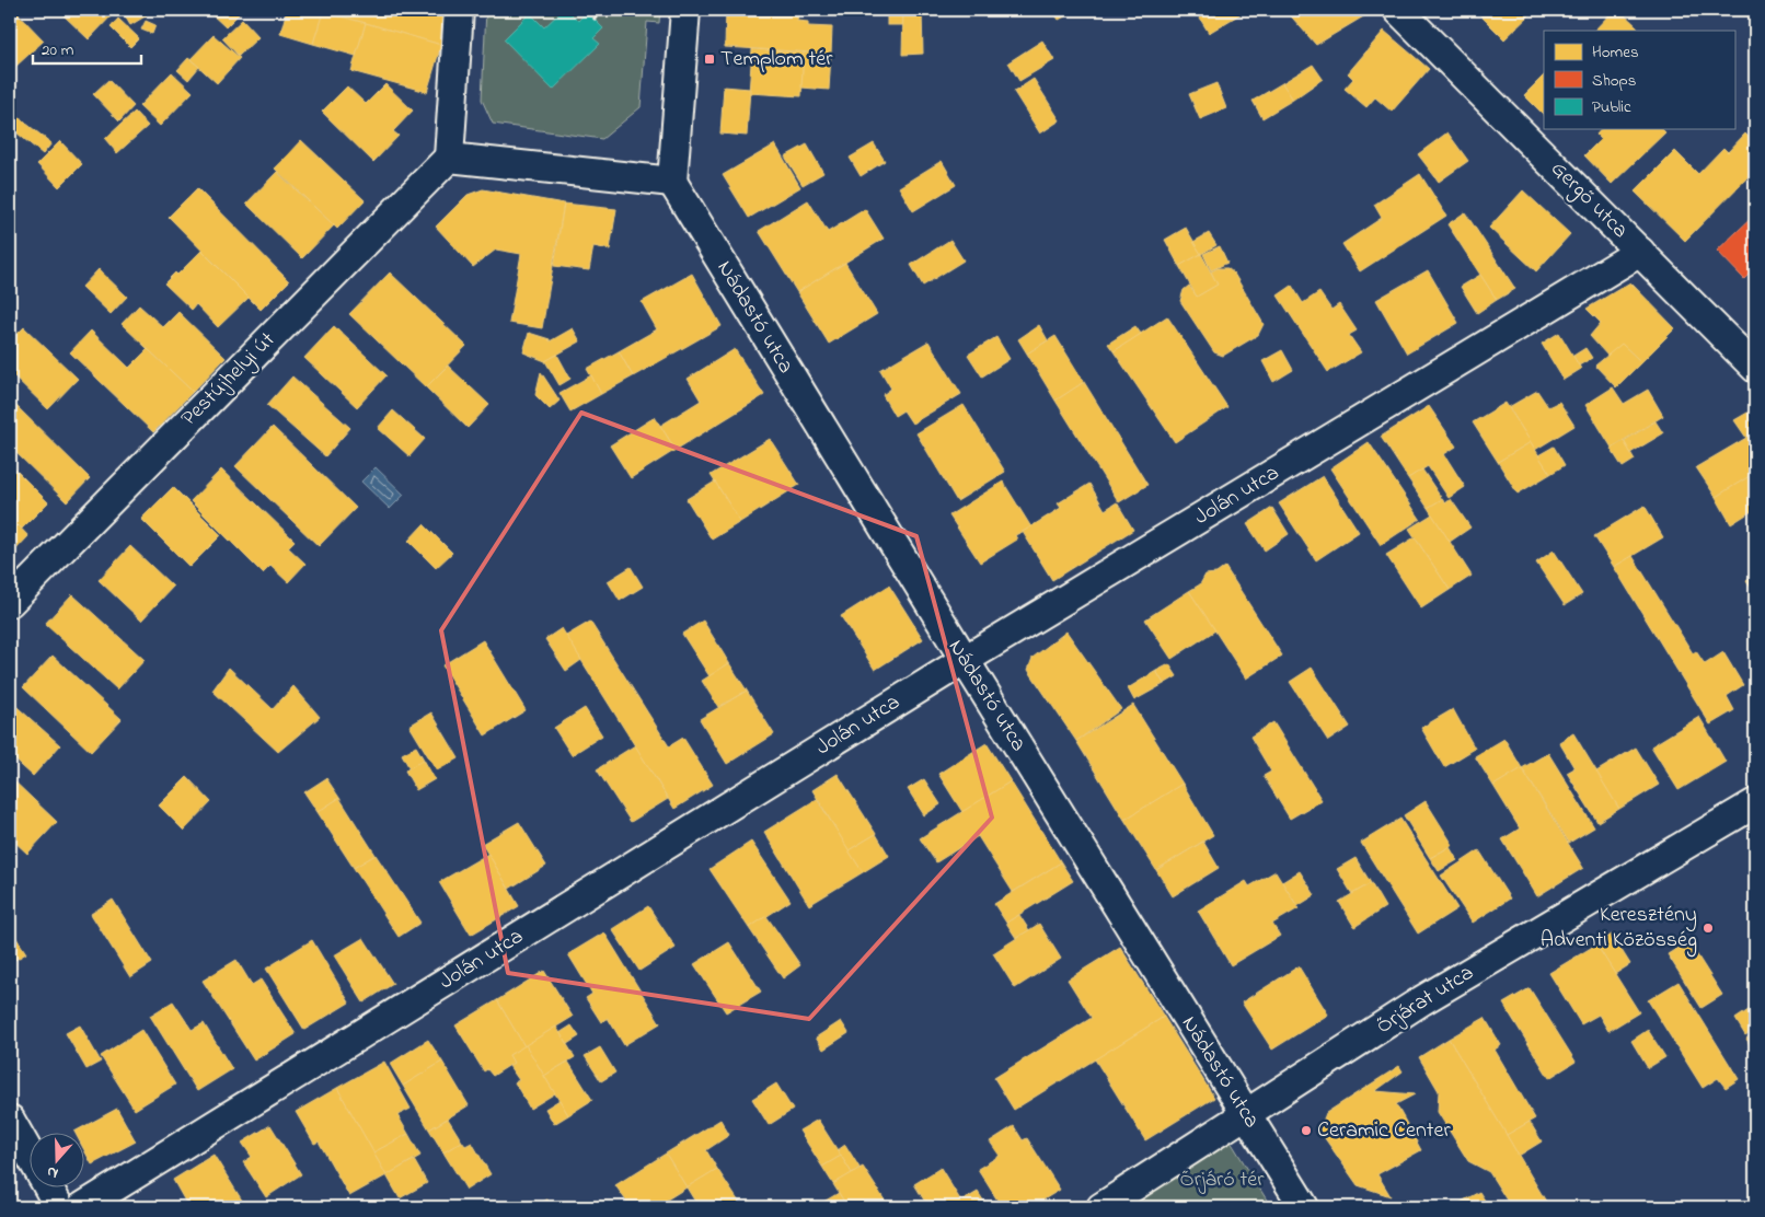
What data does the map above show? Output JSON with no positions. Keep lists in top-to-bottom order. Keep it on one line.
{"streets":{"street":["Gergő utca","Nádastó utca","Pestújhelyi út","Jolán utca","Őrjárat utca"]},"crossings":[["Gergő utca","Jolán utca"],["Nádastó utca","Jolán utca"],["Nádastó utca","Őrjárat utca"]],"parks":["Őrjáró tér"],"places":{"transit":["Templom tér"],"other":["Keresztény Adventi Közösség","Ceramic Center"]},"legend":["Homes","Shops","Public"],"scale_bar":"20 m","north":"bottom"}
